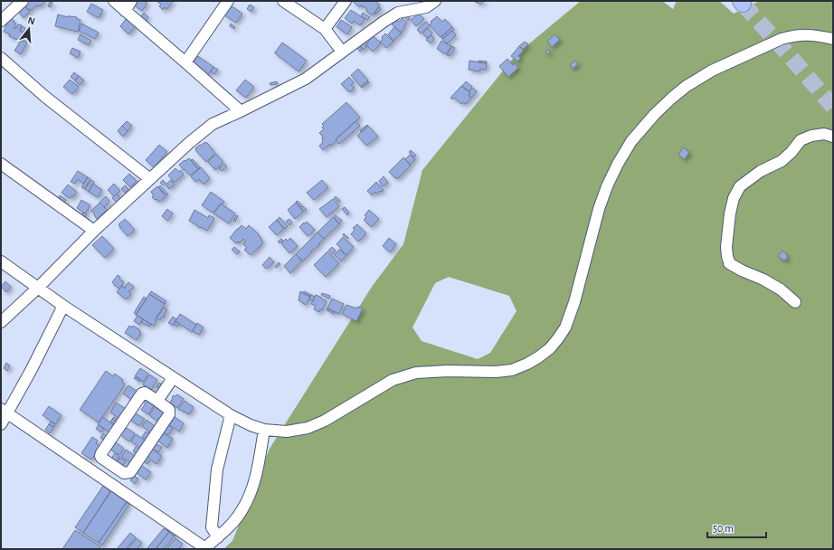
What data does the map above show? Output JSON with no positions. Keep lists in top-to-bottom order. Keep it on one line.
{"scale_bar":"50 m","north":"top"}
